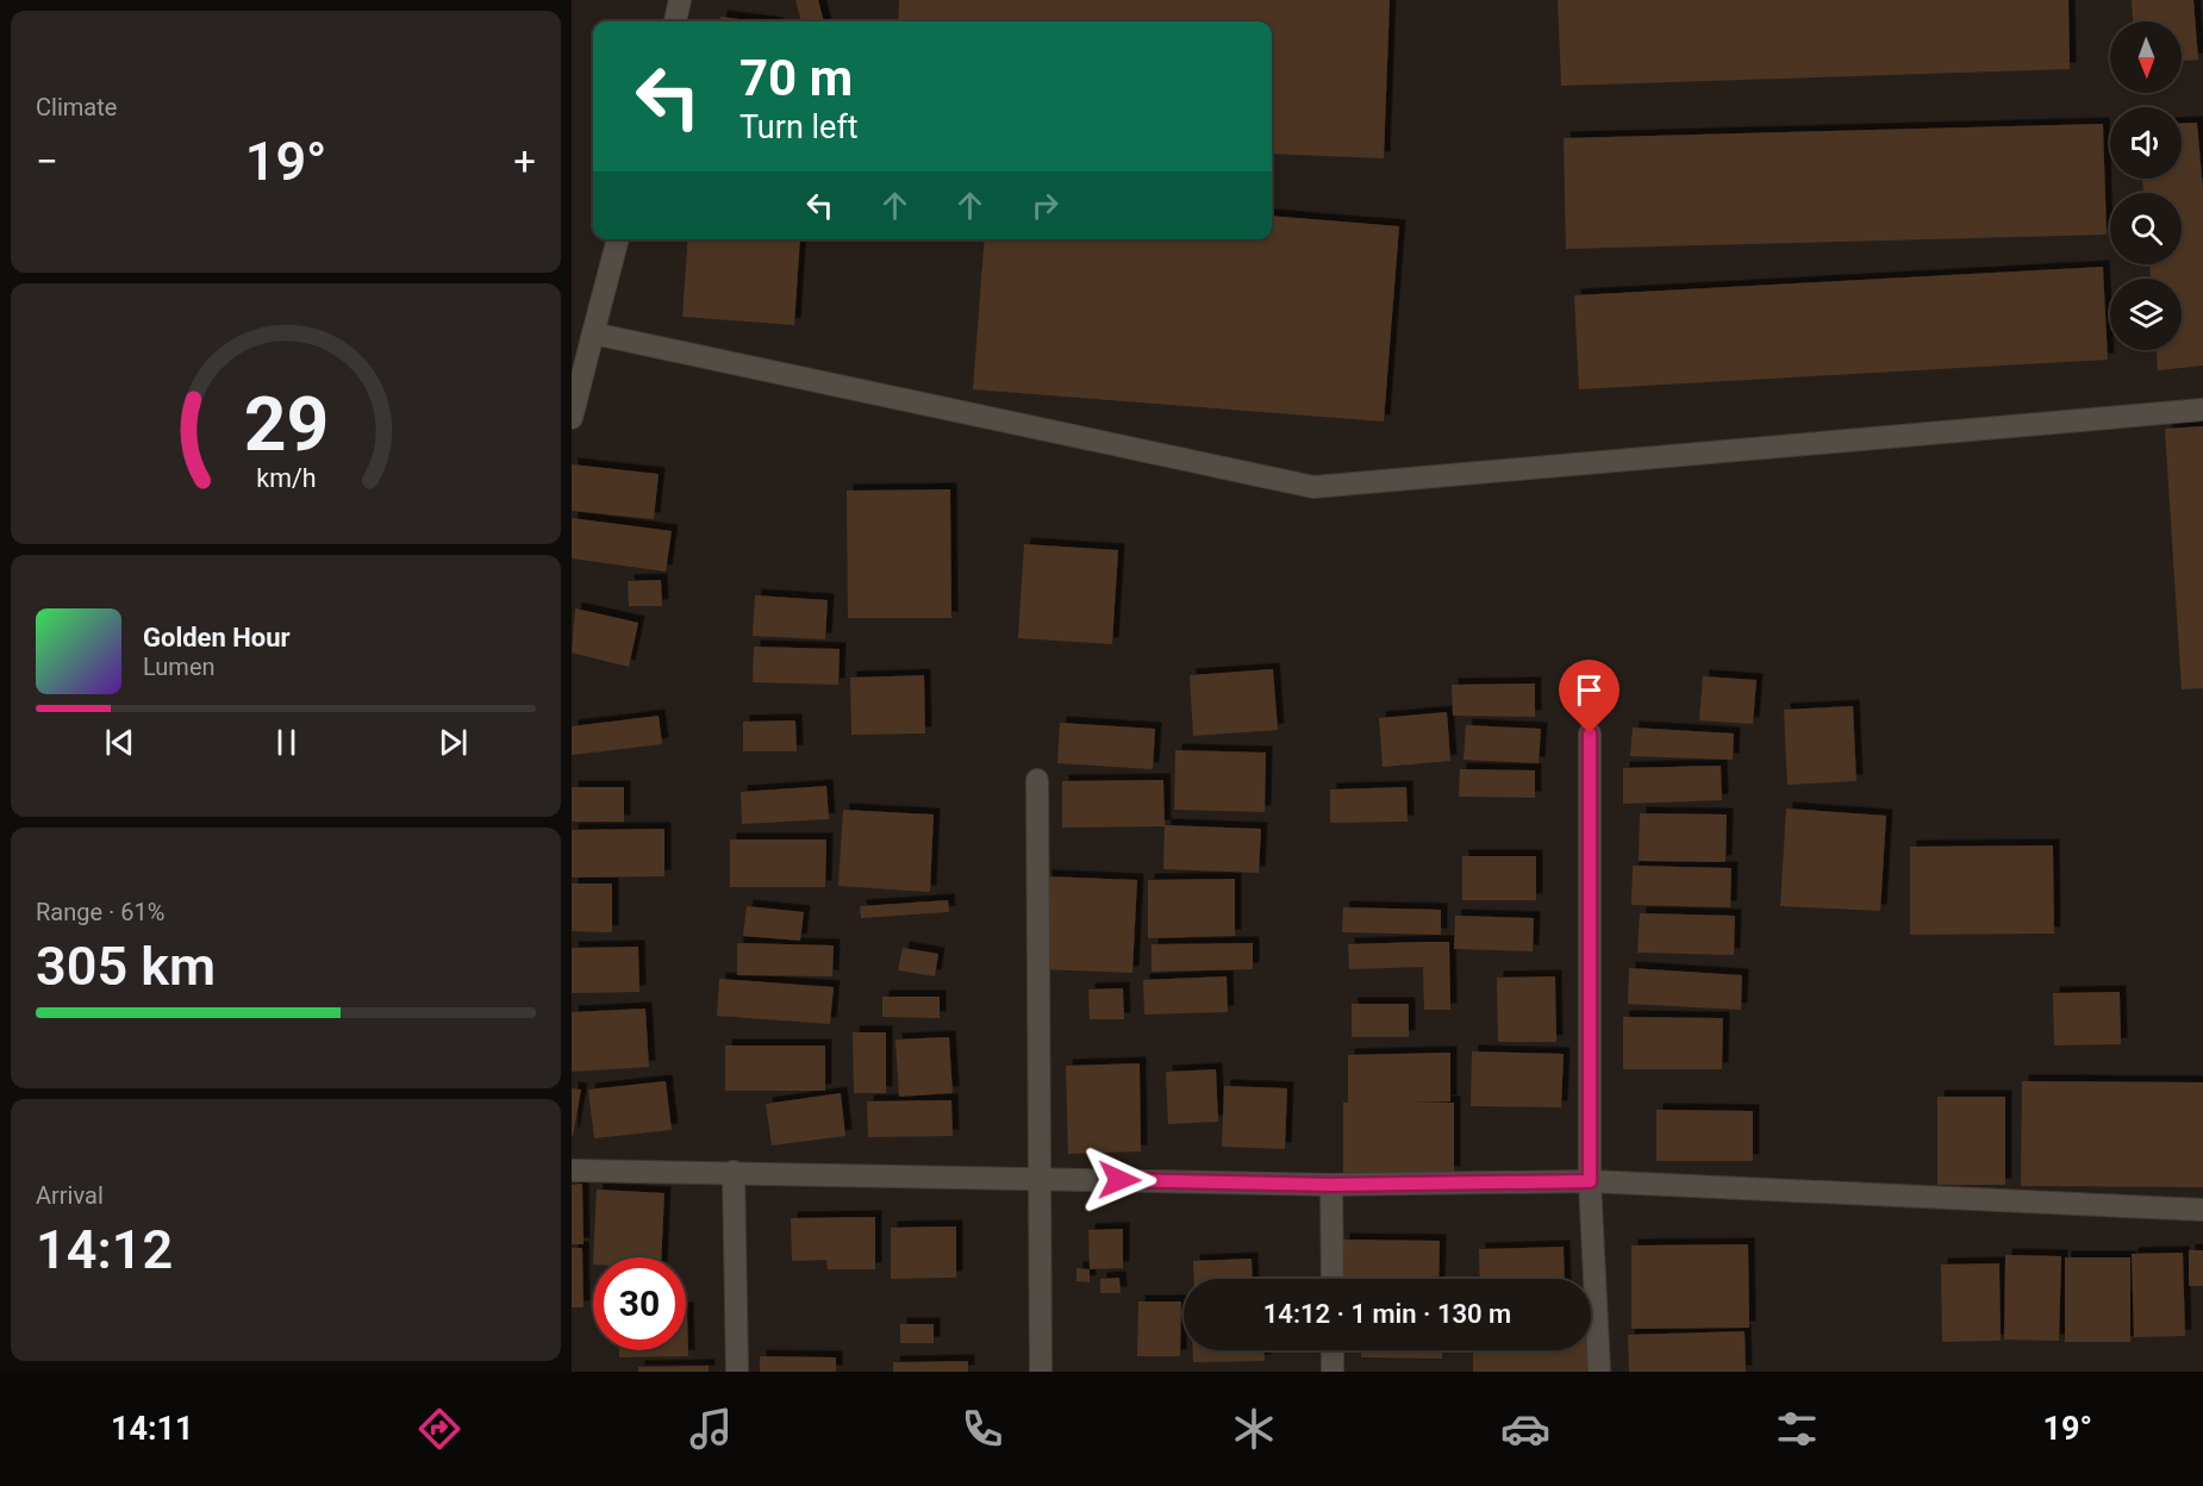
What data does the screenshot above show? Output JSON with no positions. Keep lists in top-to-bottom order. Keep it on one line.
{"north":"bottom","page":{"tile":["Climate",["Range · 61%","305 km"],["Arrival","14:12"]],"turn":["70 m","Turn left"],"heat":["−","19°","+"],"song":["Golden Hour","Lumen"],"limit":"30","trip":"14:12 · 1 min · 130 m","tabs":["14:11","19°"],"gauge":["29","km/h"]}}
